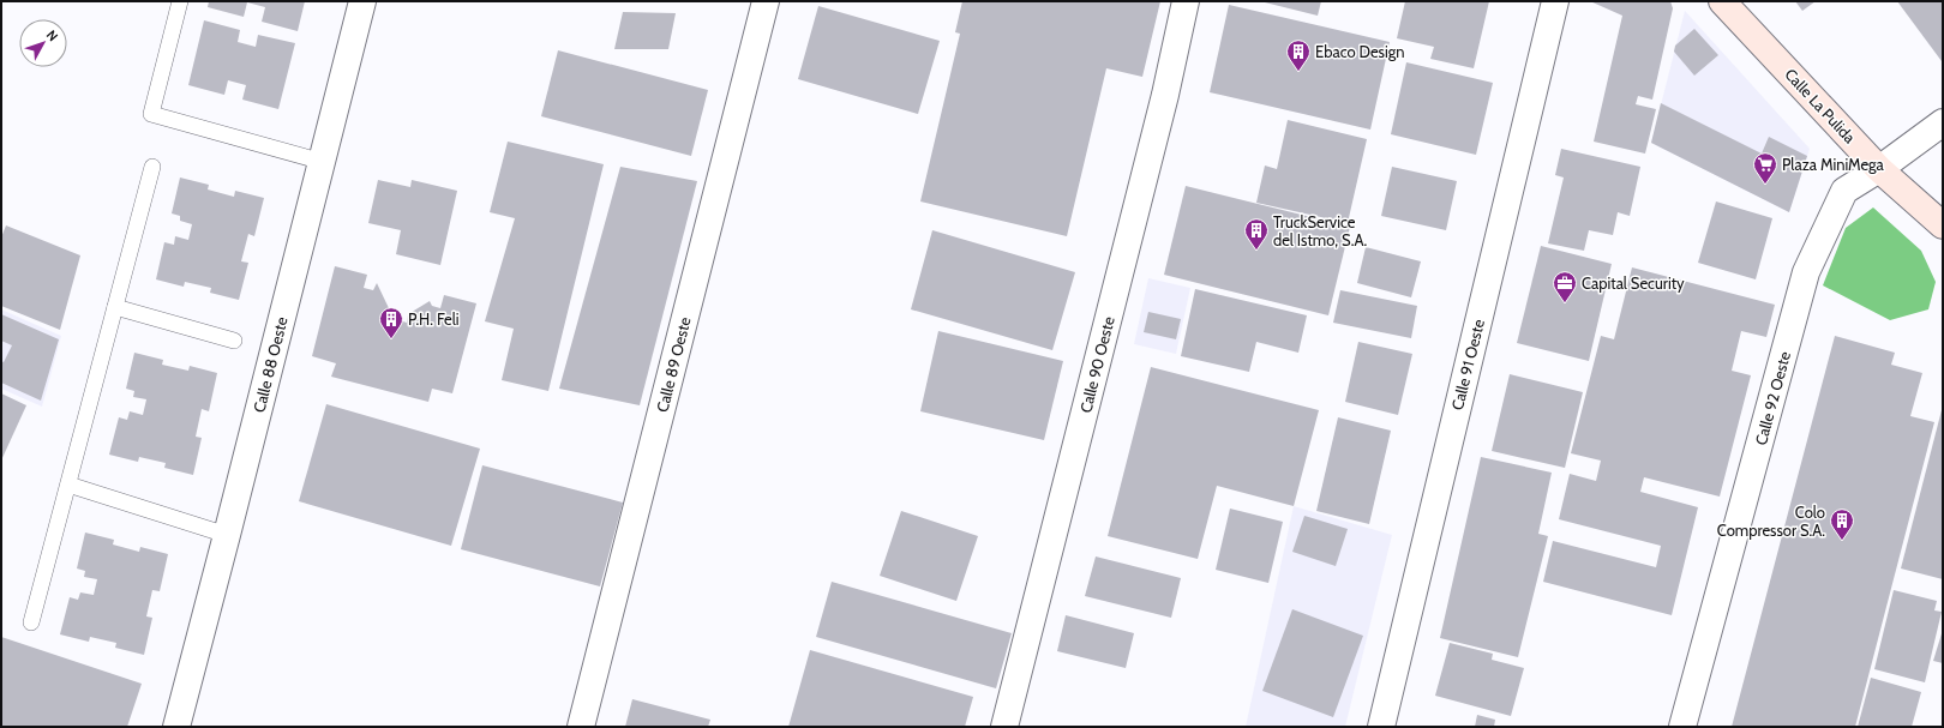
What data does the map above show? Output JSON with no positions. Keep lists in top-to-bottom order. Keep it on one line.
{"streets":{"main road":["Calle La Pulida"],"street":["Calle 88 Oeste","Calle 89 Oeste","Calle 90 Oeste","Calle 91 Oeste","Calle 92 Oeste"]},"crossings":[["Calle La Pulida","Calle 92 Oeste"]],"places":{"building":["Ebaco Design","TruckService del Istmo, S.A.","P.H. Feli","Colo Compressor S.A."],"supermarket":["Plaza MiniMega"],"office":["Capital Security"]},"north":"top right"}
